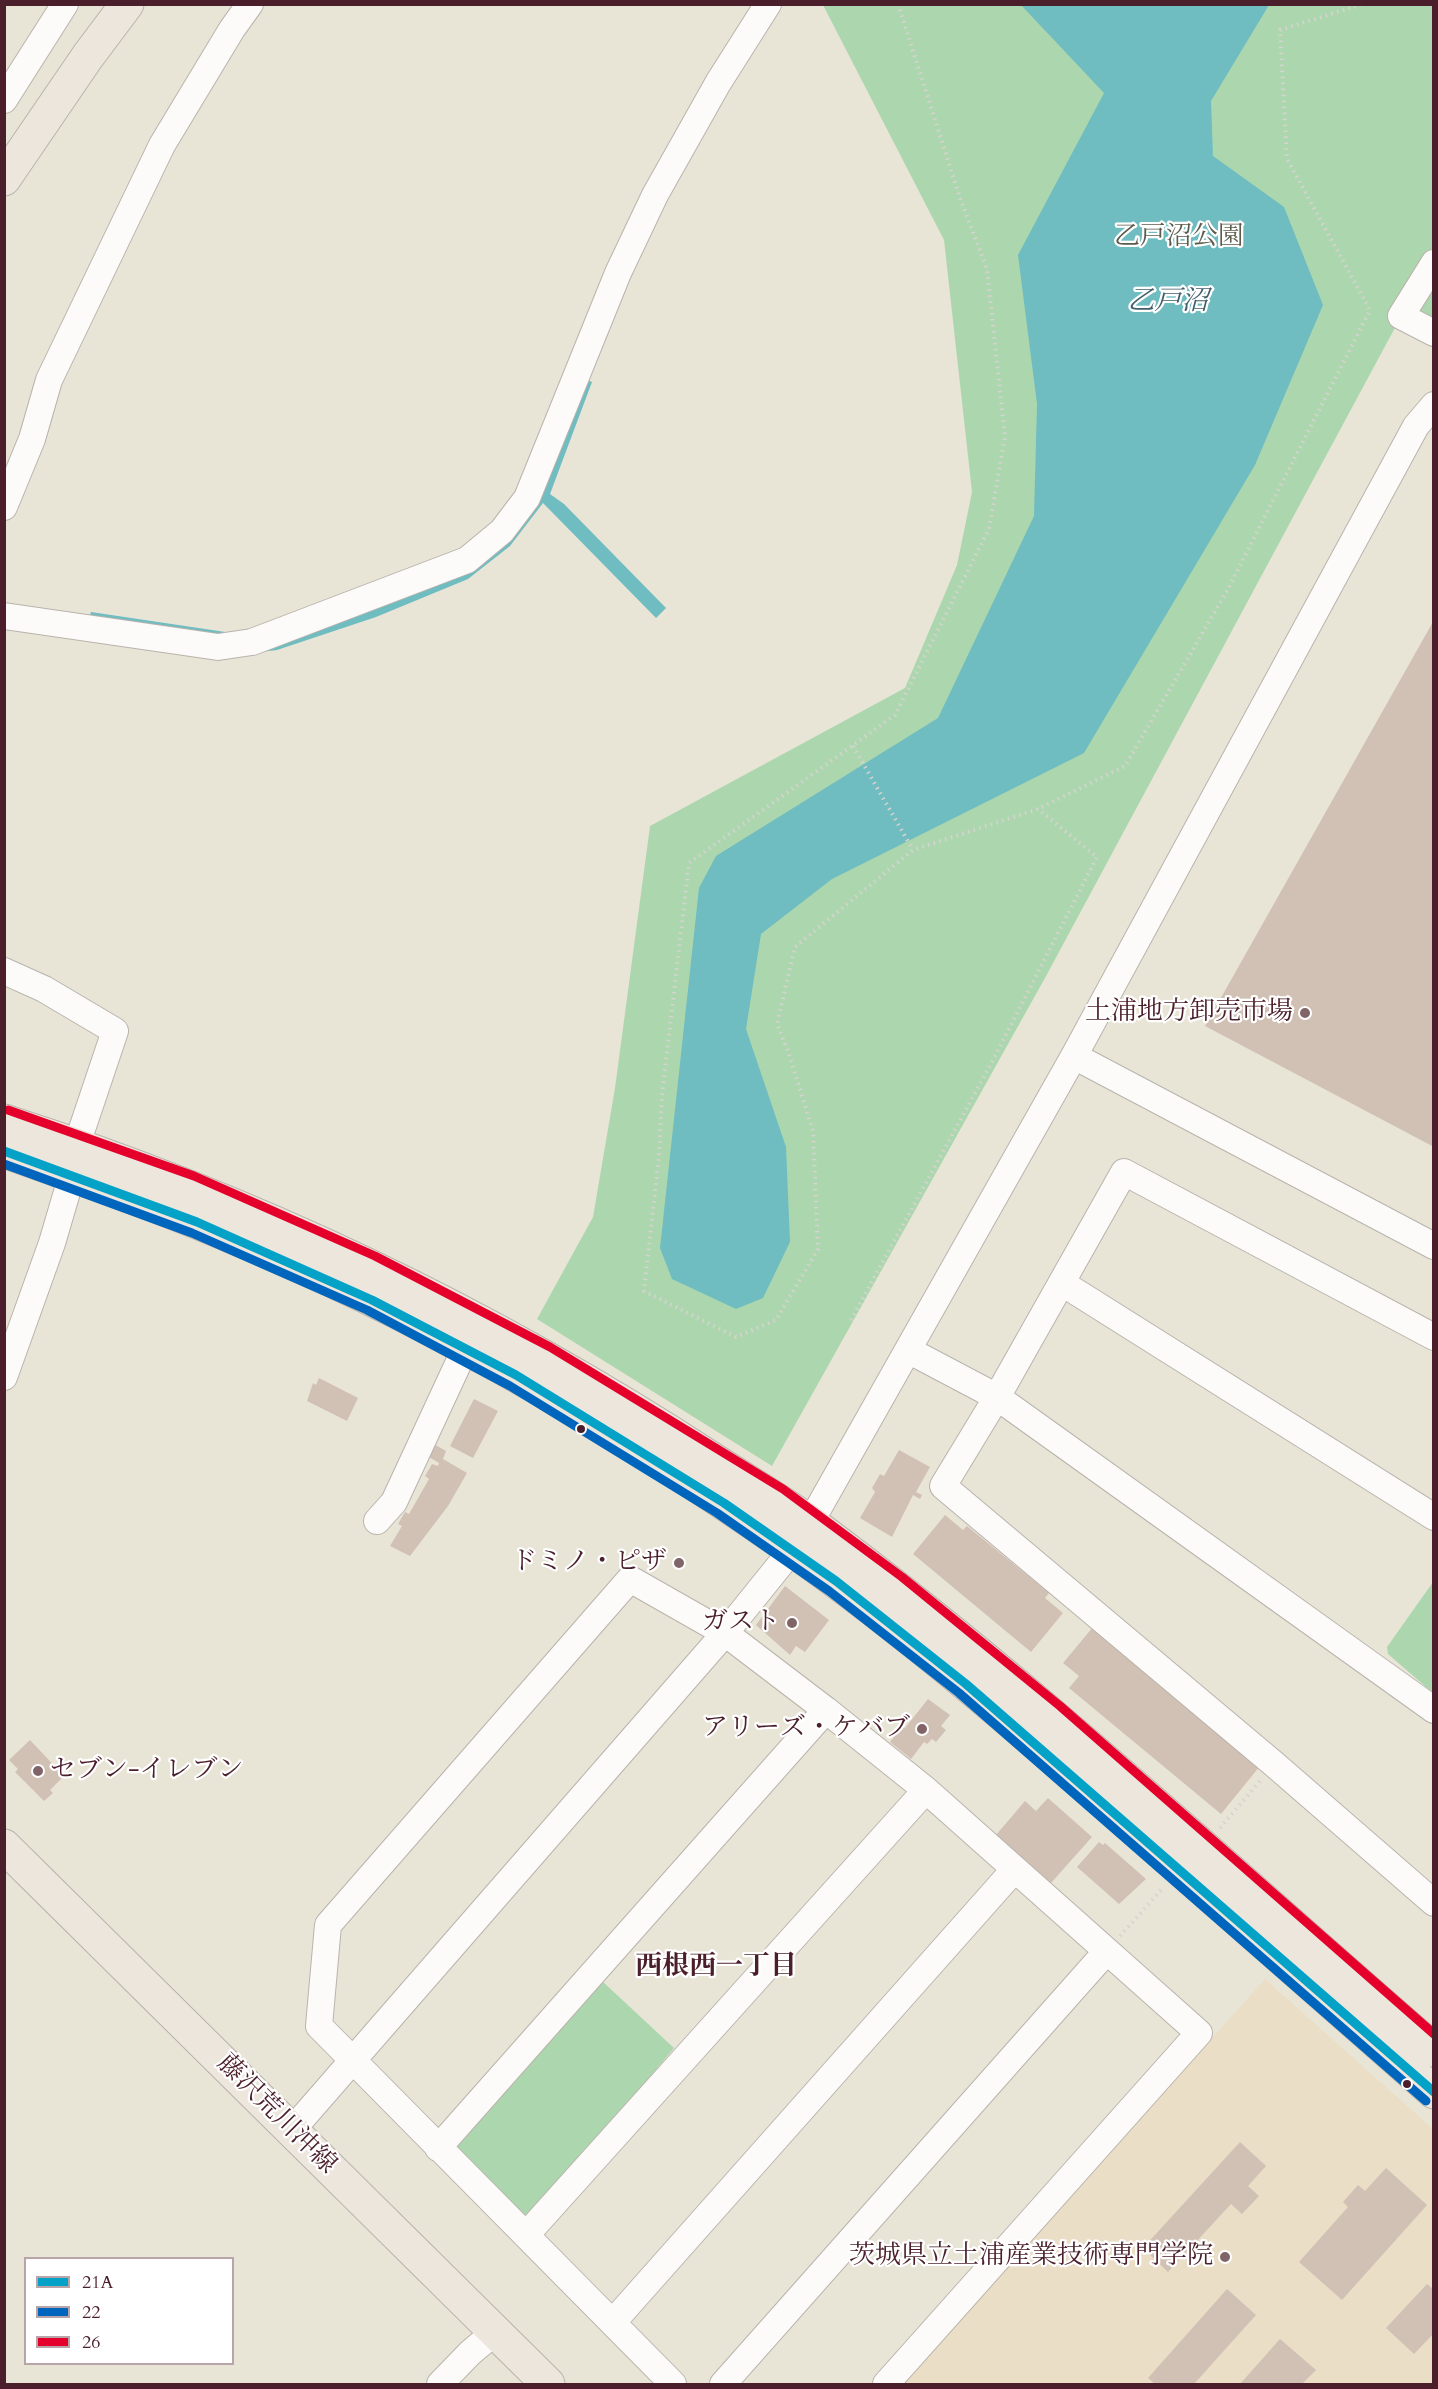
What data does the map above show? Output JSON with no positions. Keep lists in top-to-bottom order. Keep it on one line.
{"streets":{"main road":["藤沢荒川沖線"]},"districts":["西根西一丁目"],"water":["乙戸沼"],"parks":["乙戸沼公園"],"places":["土浦地方卸売市場","ドミノ・ピザ","ガスト","アリーズ・ケバブ","セブン-イレブン","茨城県立土浦産業技術専門学院"],"lines":["transit line 26","transit line 21A","transit line 22"],"legend":["21A","22","26"]}
